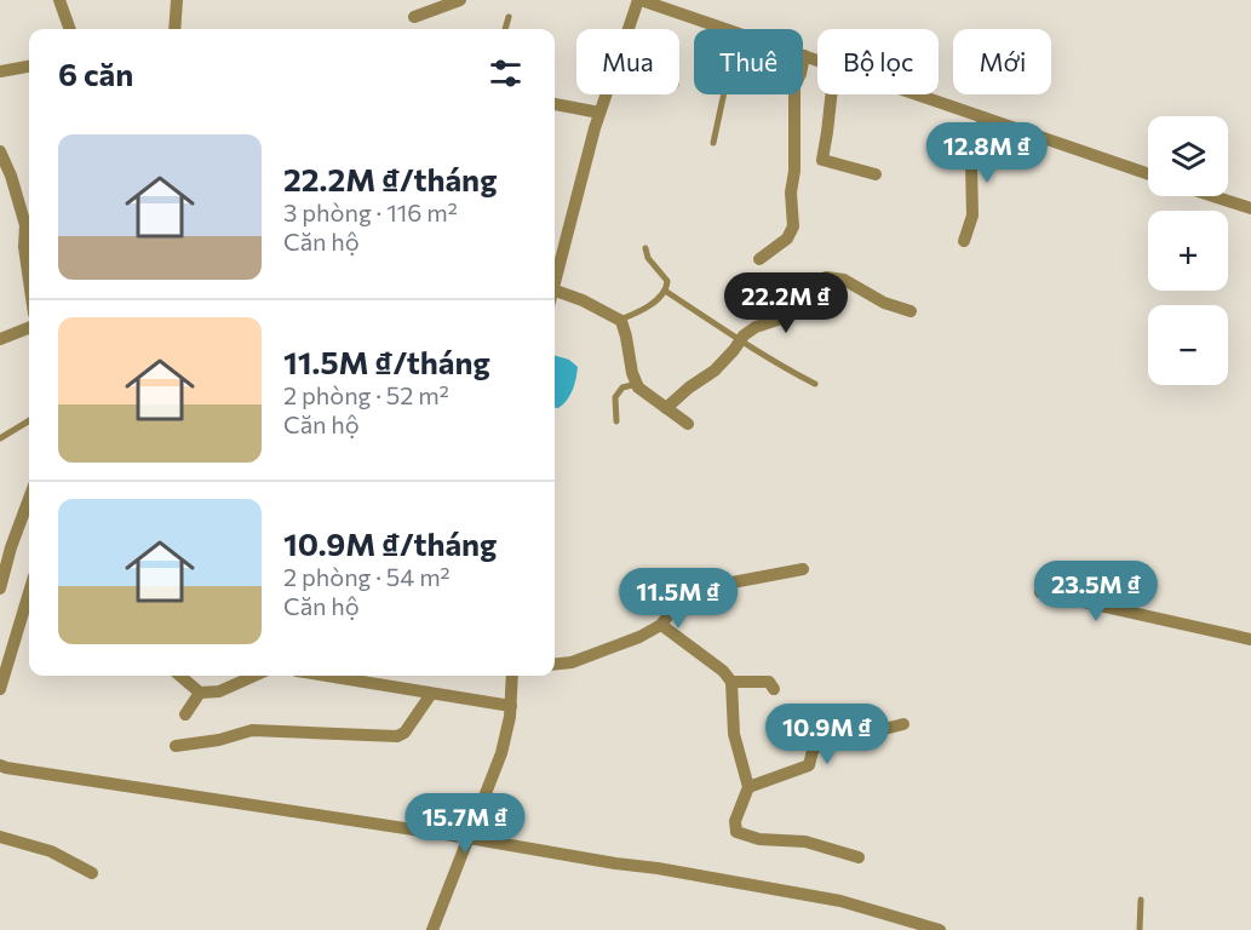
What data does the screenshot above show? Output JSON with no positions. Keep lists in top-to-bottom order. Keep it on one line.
{"page":{"chip":["Mua","Thuê","Bộ lọc","Mới"],"heading":"6 căn","map_buttons":["+","−"],"list":[{"name":"22.2M ₫/tháng","note":"3 phòng · 116 m² · Căn hộ"},{"name":"11.5M ₫/tháng","note":"2 phòng · 52 m² · Căn hộ"},{"name":"10.9M ₫/tháng","note":"2 phòng · 54 m² · Căn hộ"}],"price":["12.8M ₫","22.2M ₫","23.5M ₫","11.5M ₫","10.9M ₫","15.7M ₫"]}}
